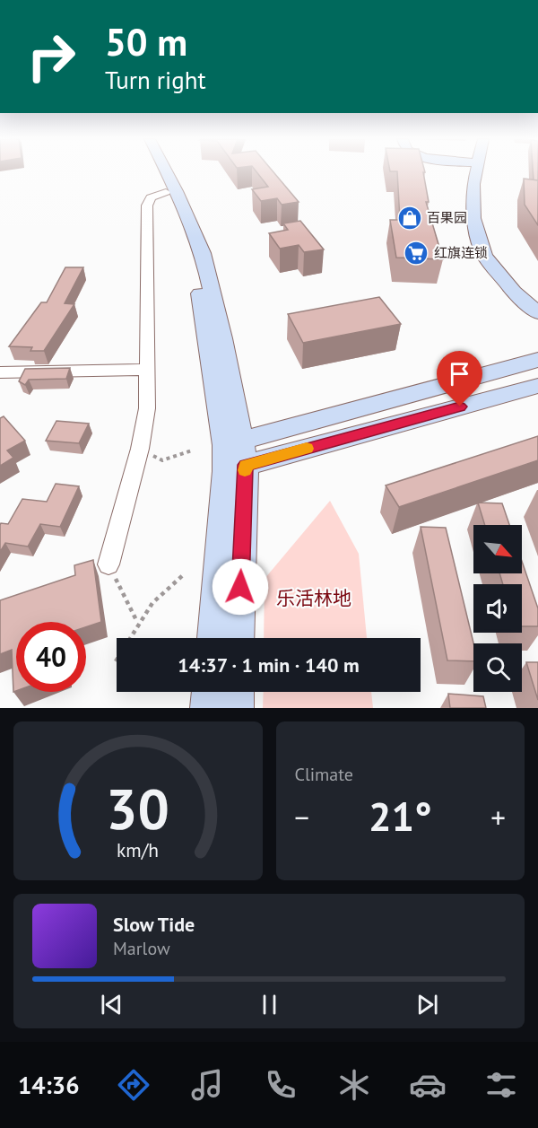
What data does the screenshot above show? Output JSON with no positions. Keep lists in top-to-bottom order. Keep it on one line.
{"parks":["乐活林地"],"places":{"shop":["百果园"],"supermarket":["红旗连锁"]},"north":"bottom right","page":{"turn":["50 m","Turn right"],"limit":"40","trip":"14:37 · 1 min · 140 m","tile":"Climate","heat":["−","21°","+"],"song":["Slow Tide","Marlow"],"tabs":"14:36","gauge":["30","km/h"]}}
